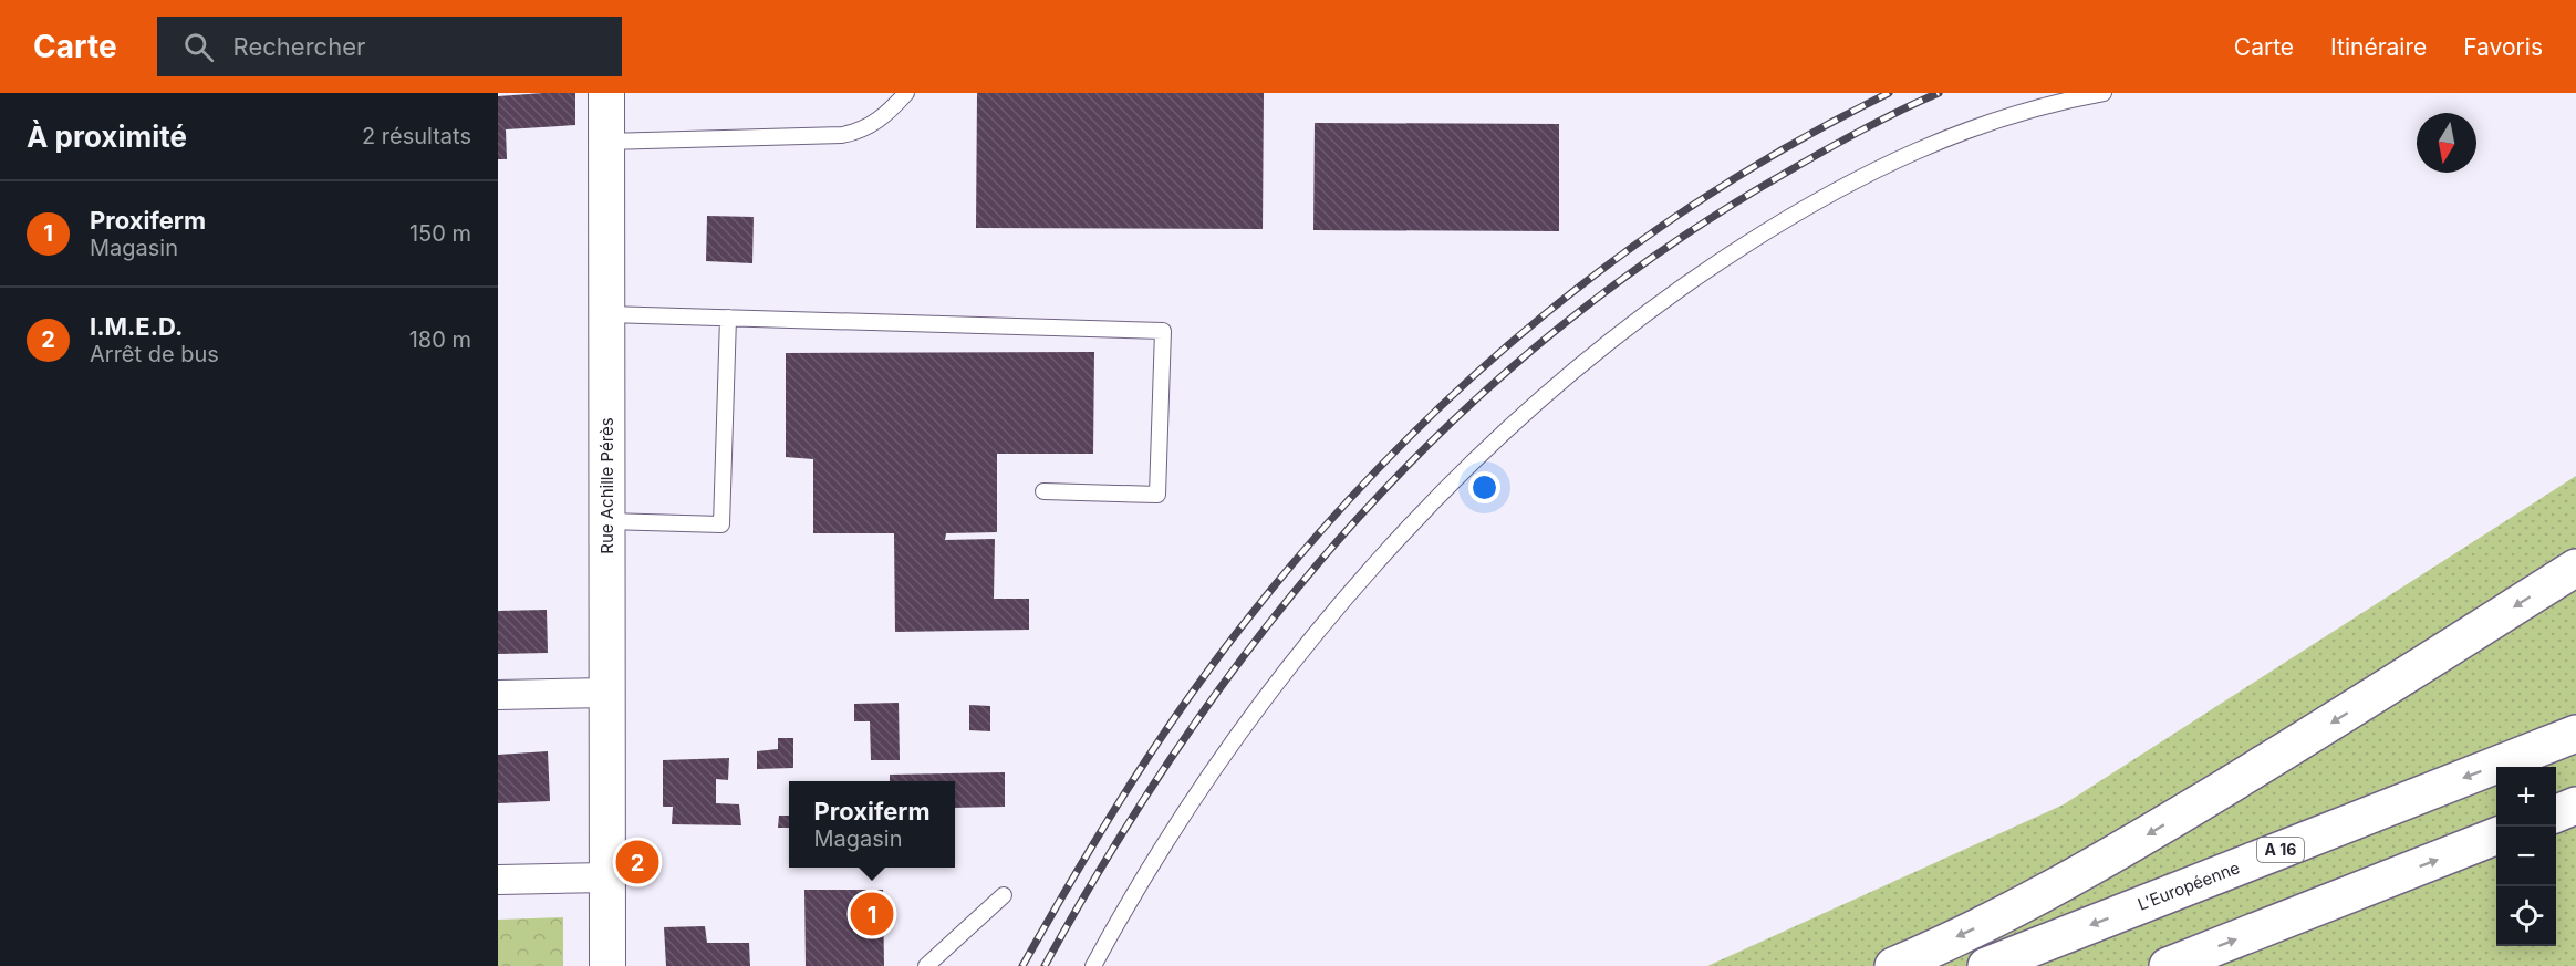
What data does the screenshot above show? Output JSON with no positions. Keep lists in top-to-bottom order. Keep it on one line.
{"streets":{"highway":["A 16","L'Européenne"],"street":["Rue Achille Pérès"]},"north":"bottom","page":{"header":"Carte","search":"Rechercher","nav":["Carte","Itinéraire","Favoris"],"heading":["À proximité","2 résultats"],"list":[{"mark":"1","name":"Proxiferm","note":"Magasin","value":"150 m"},{"mark":"2","name":"I.M.E.D.","note":"Arrêt de bus","value":"180 m"}],"map_buttons":["+","−"],"popup":["Proxiferm","Magasin"],"pins":["2","1"]}}
